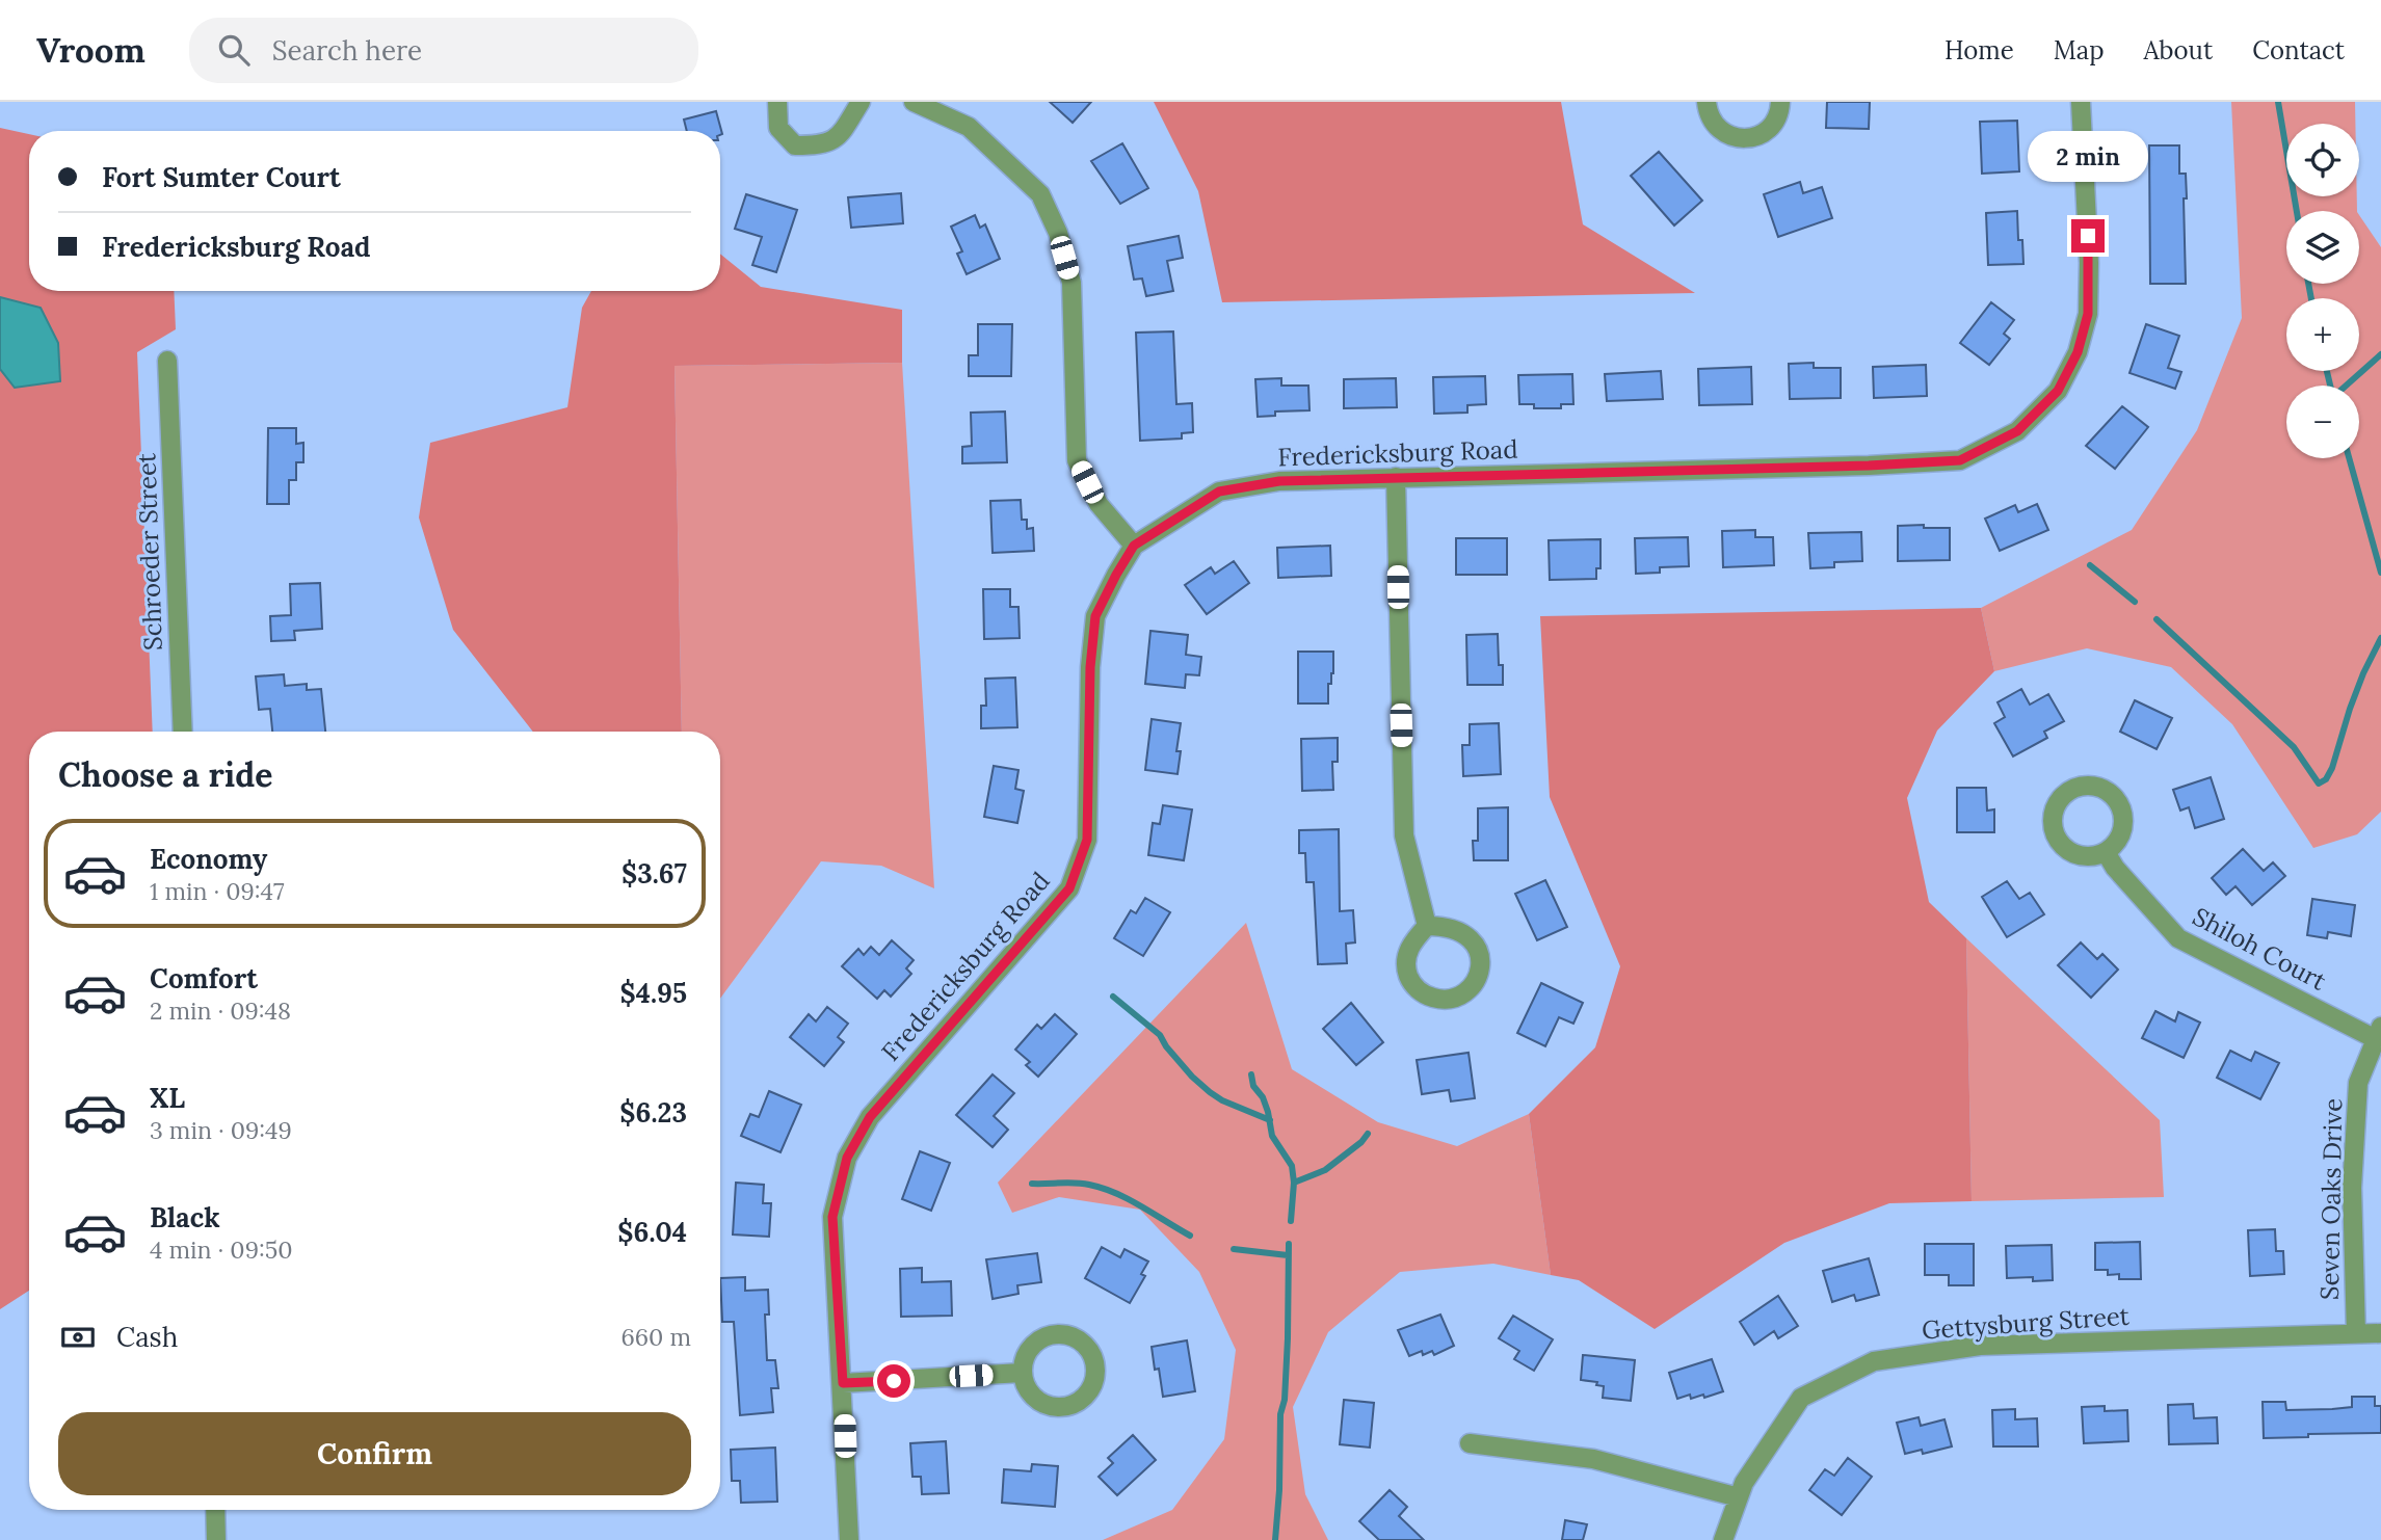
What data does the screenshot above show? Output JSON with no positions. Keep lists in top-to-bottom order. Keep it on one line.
{"streets":{"street":["Fredericksburg Road","Schroeder Street","Shiloh Court","Seven Oaks Drive","Gettysburg Street"]},"crossings":[["Shiloh Court","Seven Oaks Drive"],["Seven Oaks Drive","Gettysburg Street"]],"page":{"header":"Vroom","search":"Search here","nav":["Home","Map","About","Contact"],"map_buttons":["+","−"],"bubble":"2 min","banner":["Fort Sumter Court","Fredericksburg Road"],"heading":"Choose a ride","list":[{"name":"Economy","note":"1 min · 09:47","value":"$3.67"},{"name":"Comfort","note":"2 min · 09:48","value":"$4.95"},{"name":"XL","note":"3 min · 09:49","value":"$6.23"},{"name":"Black","note":"4 min · 09:50","value":"$6.04"}],"pay":["Cash","660 m"],"buttons":"Confirm"}}
